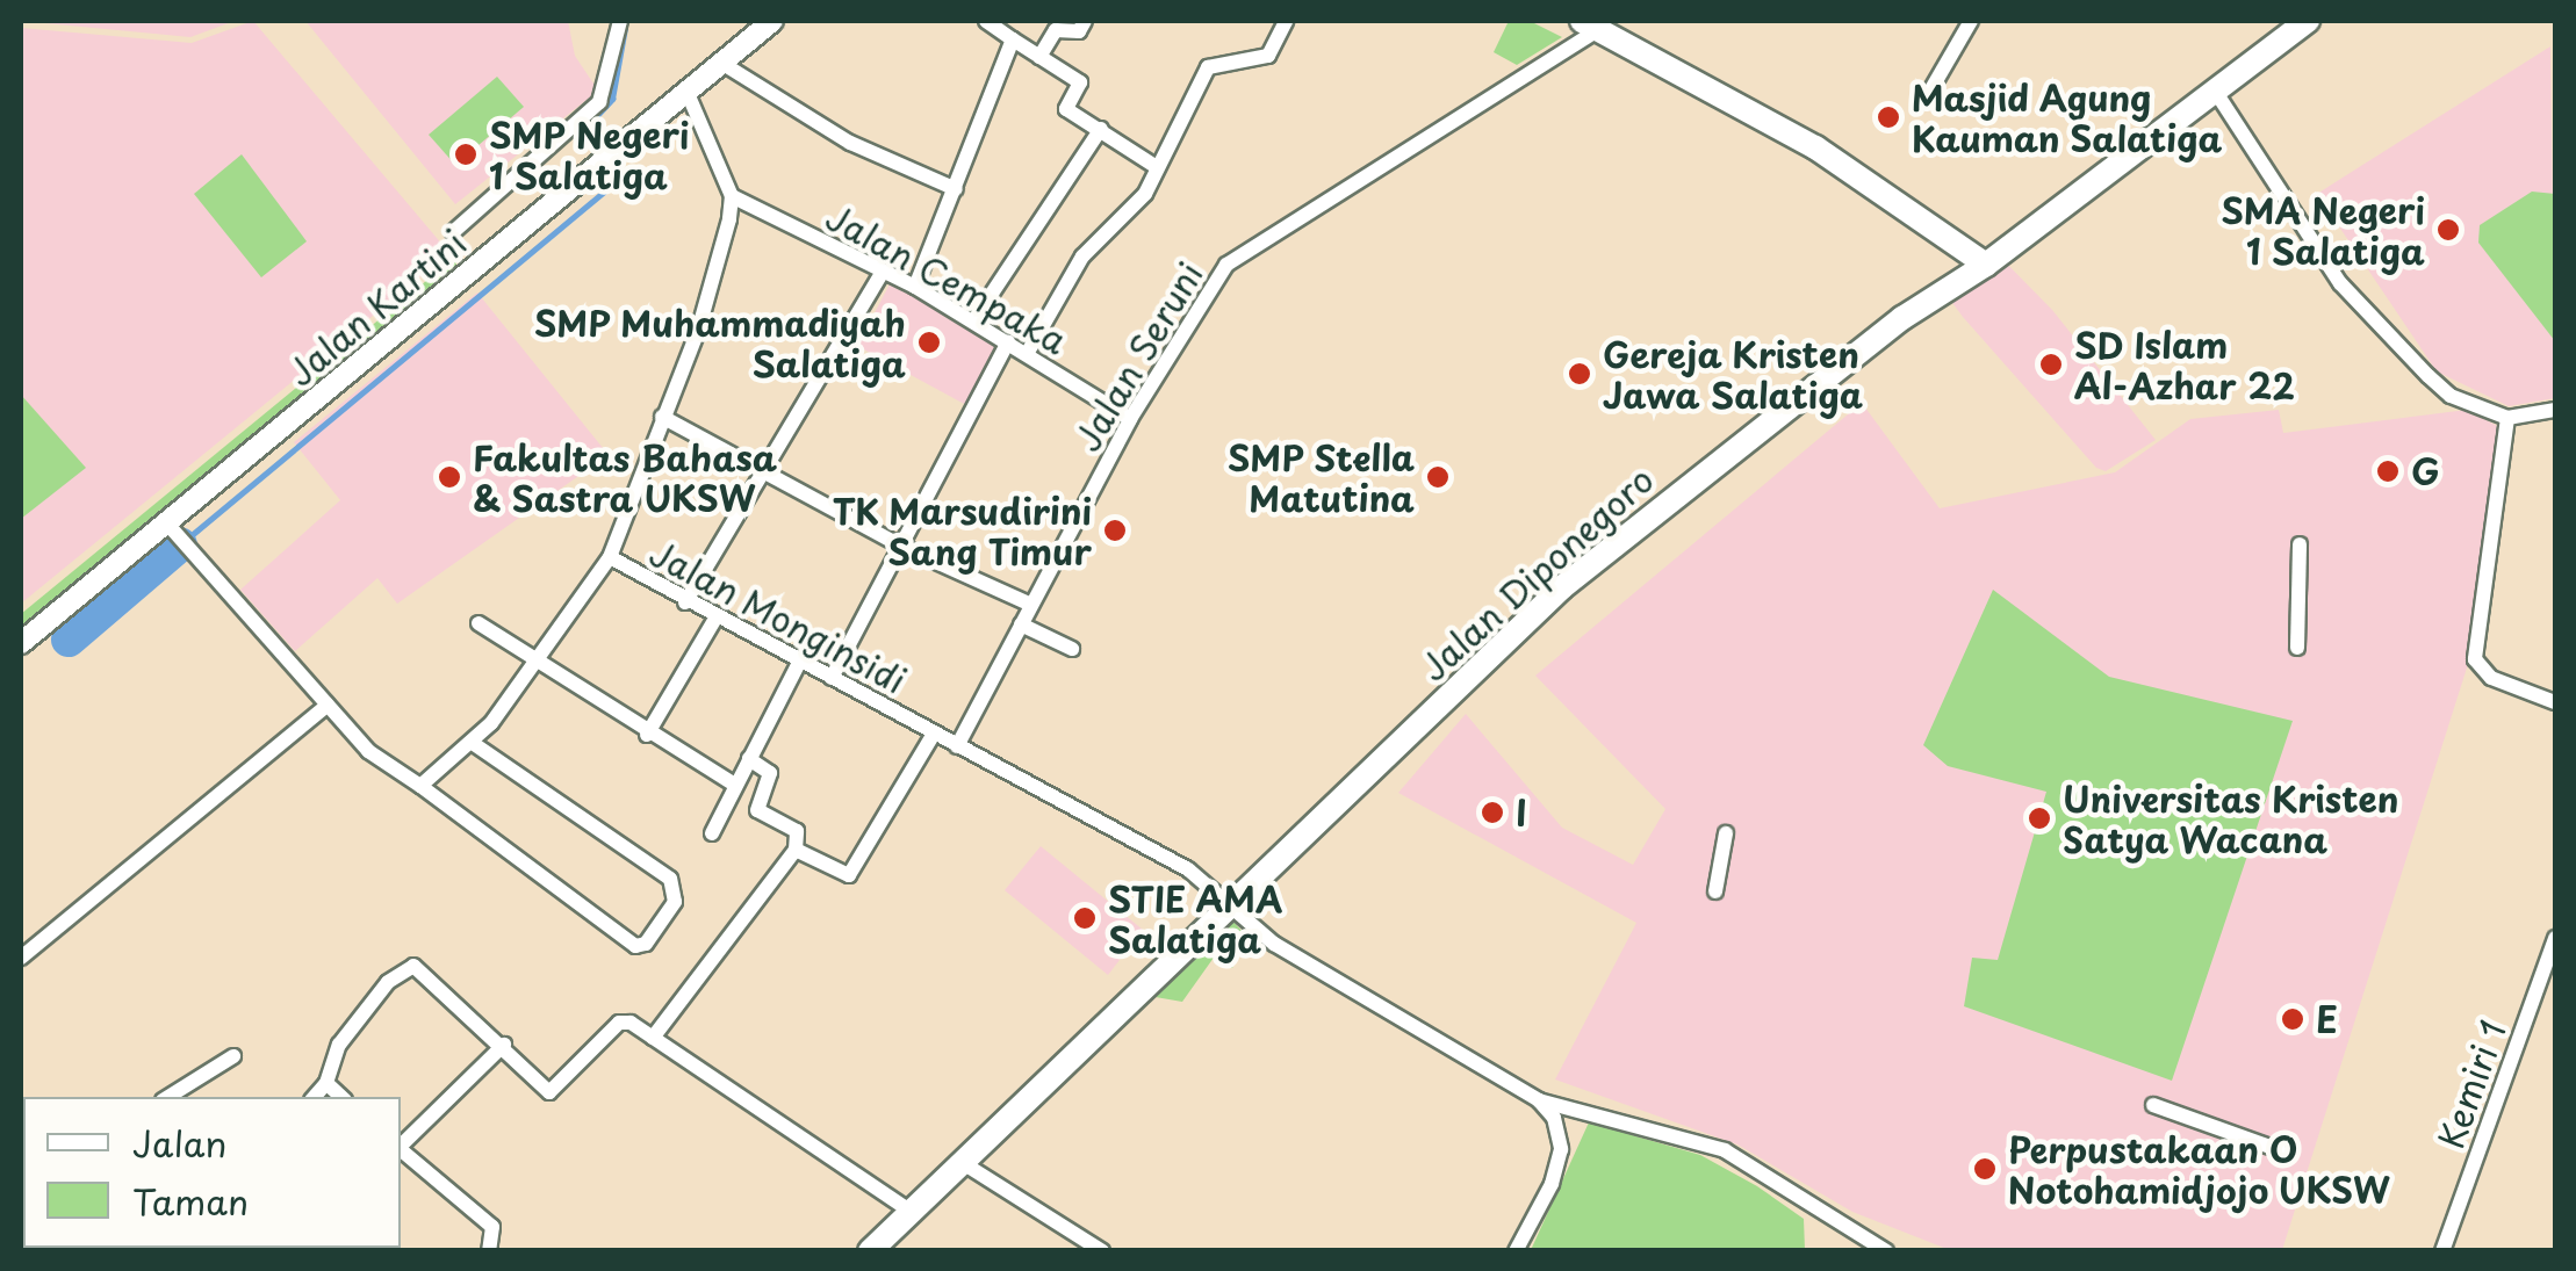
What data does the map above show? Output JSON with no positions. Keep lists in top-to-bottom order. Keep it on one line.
{"streets":{"main road":["Jalan Kartini","Jalan Diponegoro"],"street":["Jalan Cempaka","Jalan Seruni","Jalan Monginsidi","Kemiri 1"]},"crossings":[["Jalan Cempaka","Jalan Seruni"],["Jalan Cempaka","Jalan Monginsidi"],["Jalan Seruni","Jalan Monginsidi"],["Jalan Diponegoro","Jalan Monginsidi"]],"places":["Masjid Agung Kauman Salatiga","SMP Negeri 1 Salatiga","SMA Negeri 1 Salatiga","SMP Muhammadiyah Salatiga","SD Islam Al-Azhar 22","Gereja Kristen Jawa Salatiga","G","Fakultas Bahasa & Sastra UKSW","SMP Stella Matutina","TK Marsudirini Sang Timur","I","Universitas Kristen Satya Wacana","STIE AMA Salatiga","E","Perpustakaan O Notohamidjojo UKSW"],"legend":["Jalan","Taman"]}
